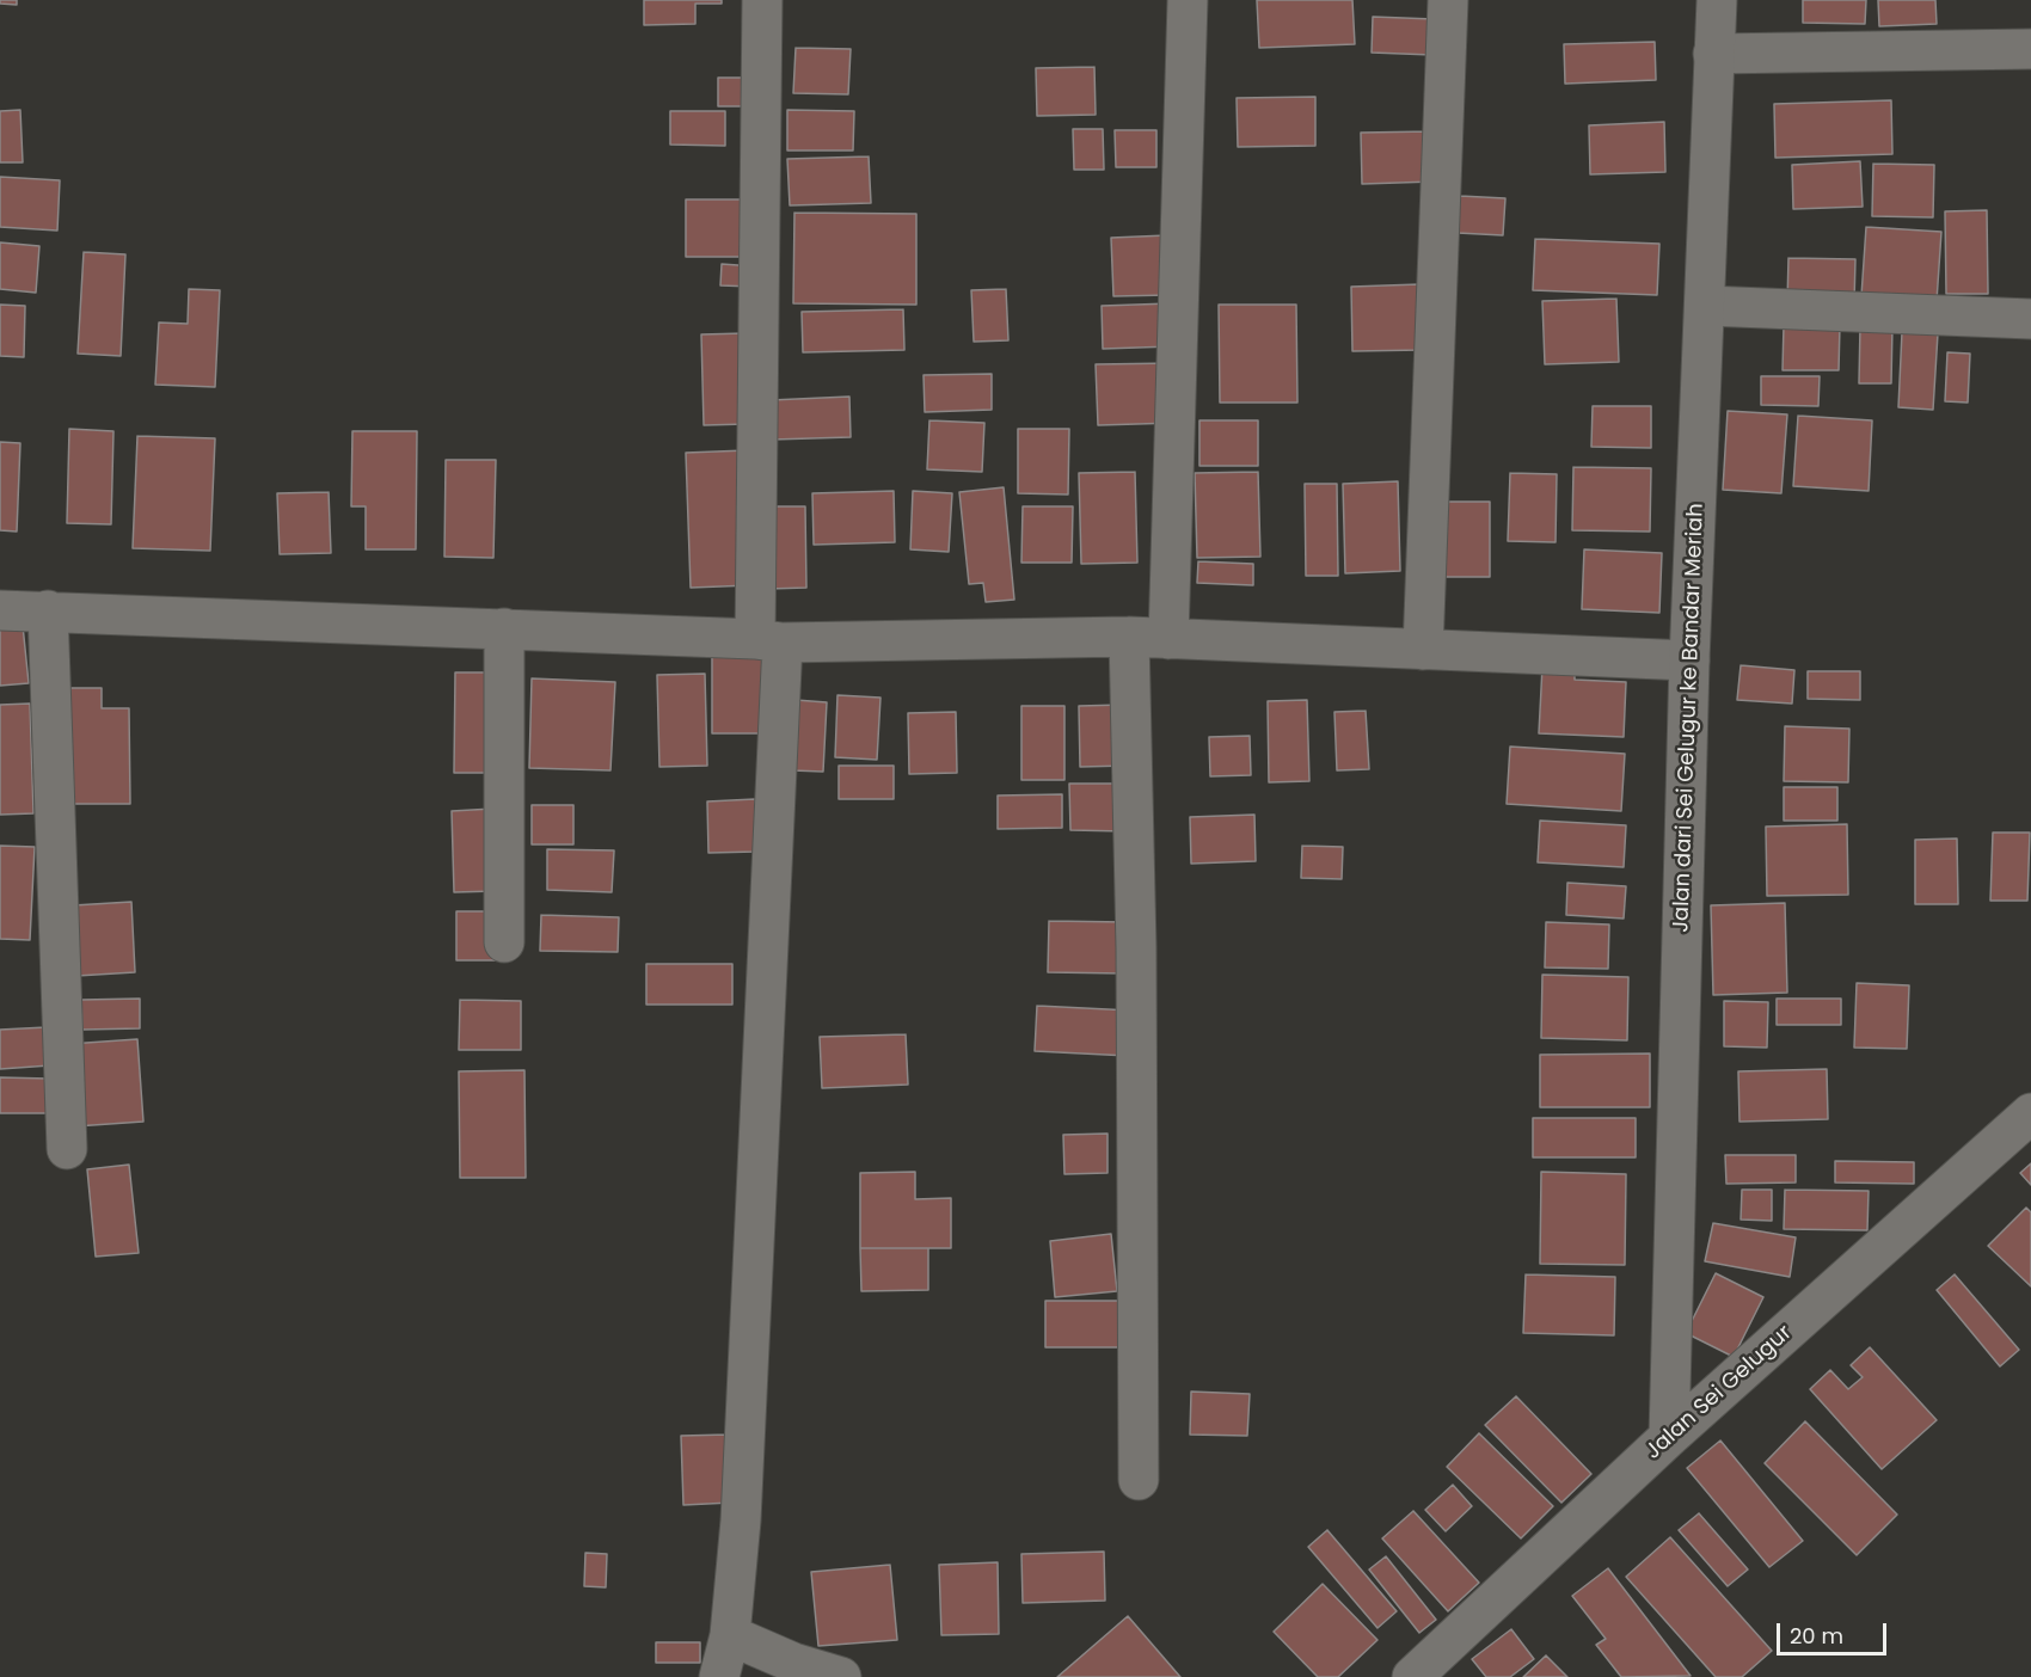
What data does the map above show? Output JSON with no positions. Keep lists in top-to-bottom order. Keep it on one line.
{"streets":{"street":["Jalan dari Sei Gelugur ke Bandar Meriah","Jalan Sei Gelugur"]},"crossings":[["Jalan dari Sei Gelugur ke Bandar Meriah","Jalan Sei Gelugur"]],"scale_bar":"20 m"}
